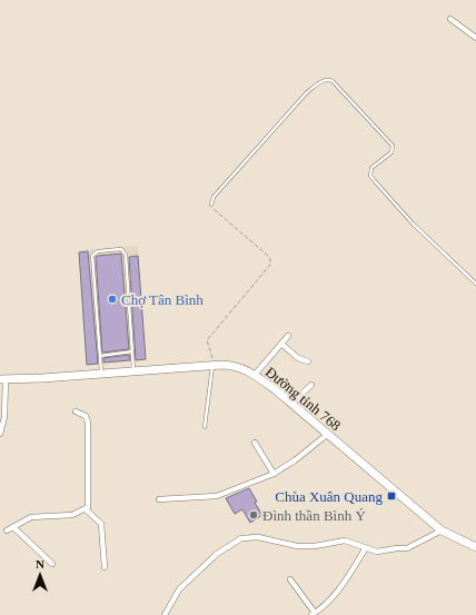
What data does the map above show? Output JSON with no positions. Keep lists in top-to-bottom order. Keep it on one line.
{"streets":{"main road":["Đường tỉnh 768"]},"places":{"other":["Chợ Tân Bình","Đình thần Bình Ý"],"transit":["Chùa Xuân Quang"]},"north":"top"}
